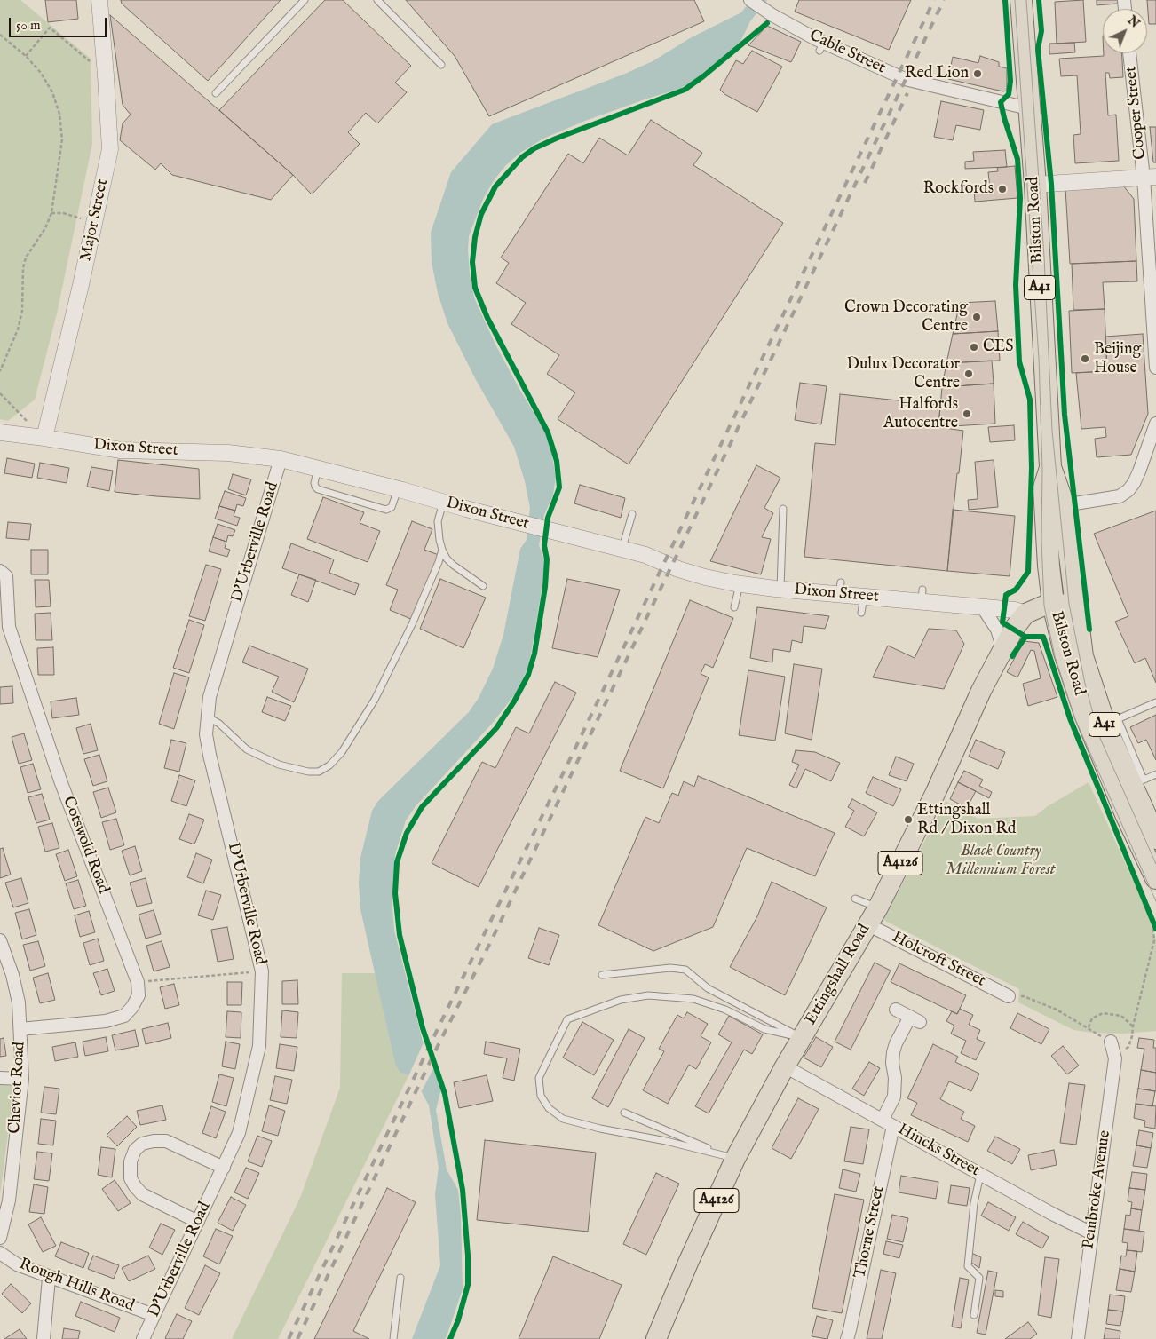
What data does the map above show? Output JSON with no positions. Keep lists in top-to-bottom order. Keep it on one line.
{"streets":{"highway":["Bilston Road","A41"],"main road":["A4126","Ettingshall Road"],"street":["Cable Street","Cooper Street","Major Street","Dixon Street","D'Urberville Road","Cotswold Road","Holcroft Street","Cheviot Road","Hincks Street","Pembroke Avenue","Thorne Street","Rough Hills Road"]},"crossings":[["Cable Street","Bilston Road"],["Major Street","Dixon Street"],["Dixon Street","D'Urberville Road"],["Dixon Street","Ettingshall Road"],["D'Urberville Road","Rough Hills Road"],["Cotswold Road","Cheviot Road"],["Holcroft Street","Ettingshall Road"],["Ettingshall Road","Hincks Street"],["Hincks Street","Pembroke Avenue"],["Hincks Street","Thorne Street"]],"parks":["Black Country Millennium Forest"],"places":["Red Lion","Rockfords","Crown Decorating Centre","CES","Beijing House","Dulux Decorator Centre","Halfords Autocentre","Ettingshall Rd / Dixon Rd"],"scale_bar":"50 m","north":"top right"}
